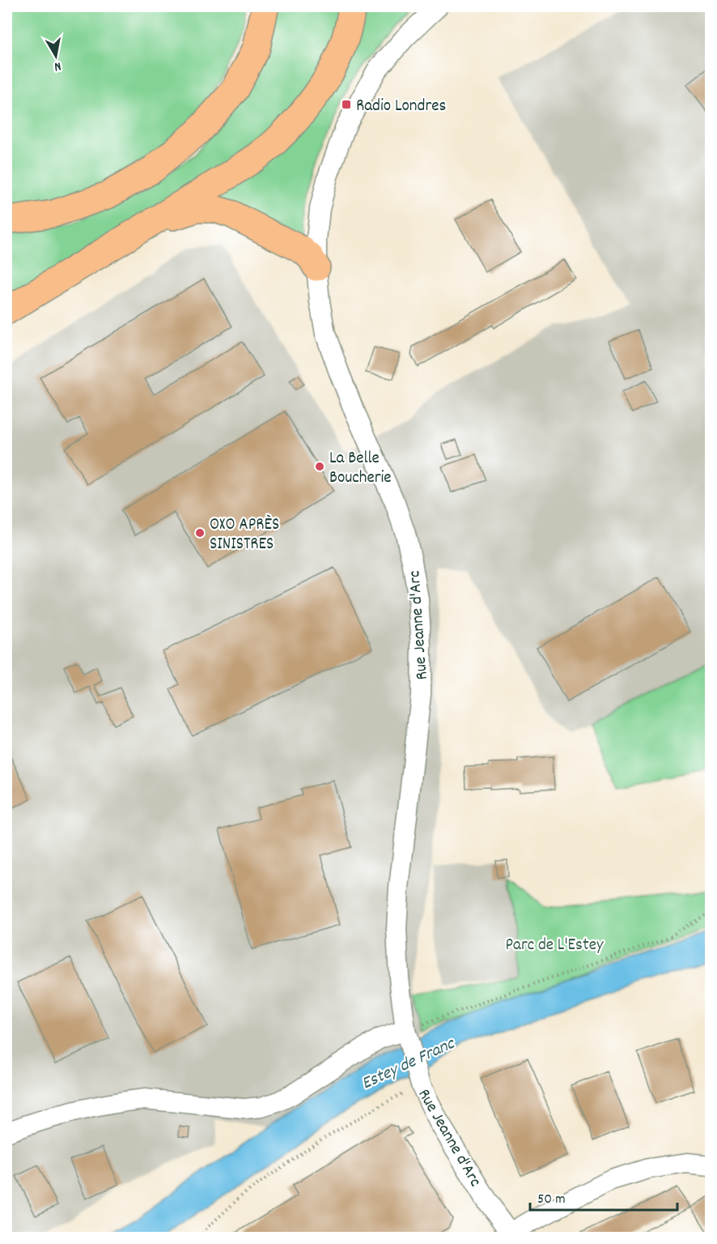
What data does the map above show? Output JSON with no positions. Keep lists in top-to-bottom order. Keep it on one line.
{"streets":{"street":["Rue Jeanne d'Arc"]},"water":["Estey de Franc"],"parks":["Parc de L'Estey"],"places":{"transit":["Radio Londres"],"other":["La Belle Boucherie","OXO APRÈS SINISTRES"]},"scale_bar":"50 m","north":"bottom"}
